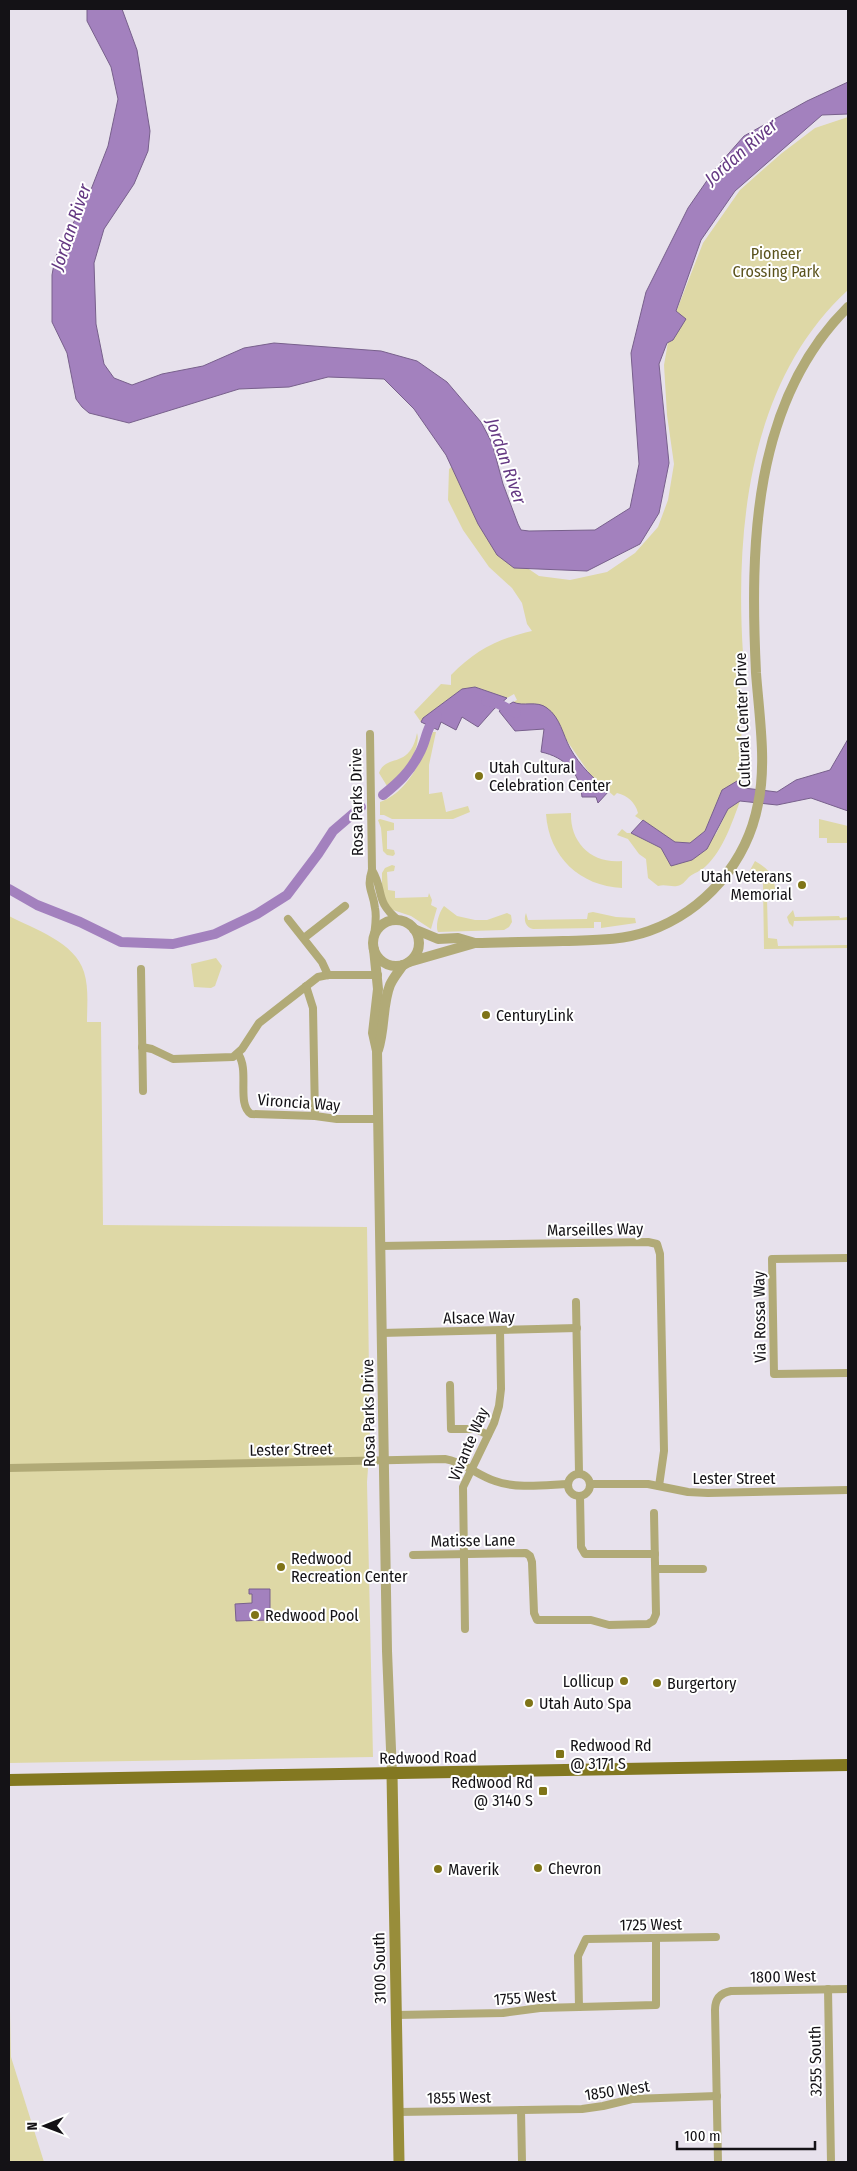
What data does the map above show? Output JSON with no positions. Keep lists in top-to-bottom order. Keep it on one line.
{"streets":{"main road":["Redwood Road","3100 South"],"street":["Cultural Center Drive","Rosa Parks Drive","Vironcia Way","Marseilles Way","Alsace Way","Via Rossa Way","Vivante Way","Lester Street","Matisse Lane","1725 West","1800 West","1755 West","3255 South","1850 West","1855 West"]},"crossings":[["Cultural Center Drive","Rosa Parks Drive"],["Rosa Parks Drive","Vironcia Way"],["Rosa Parks Drive","Marseilles Way"],["Rosa Parks Drive","Alsace Way"],["Rosa Parks Drive","Lester Street"],["Rosa Parks Drive","Redwood Road"],["Rosa Parks Drive","3100 South"],["Marseilles Way","Lester Street"],["Alsace Way","Vivante Way"],["Vivante Way","Lester Street"],["Vivante Way","Matisse Lane"],["Redwood Road","3100 South"],["1725 West","1755 West"],["3100 South","1755 West"],["3100 South","1855 West"],["1800 West","3255 South"],["1800 West","1850 West"],["1850 West","1855 West"]],"water":["Jordan River"],"parks":["Pioneer Crossing Park"],"places":{"other":["Utah Cultural Celebration Center","Utah Veterans Memorial","CenturyLink","Redwood Recreation Center","Redwood Pool","Lollicup","Burgertory","Utah Auto Spa","Chevron","Maverik"],"transit":["Redwood Rd @ 3171 S","Redwood Rd @ 3140 S"]},"scale_bar":"100 m","north":"left"}
